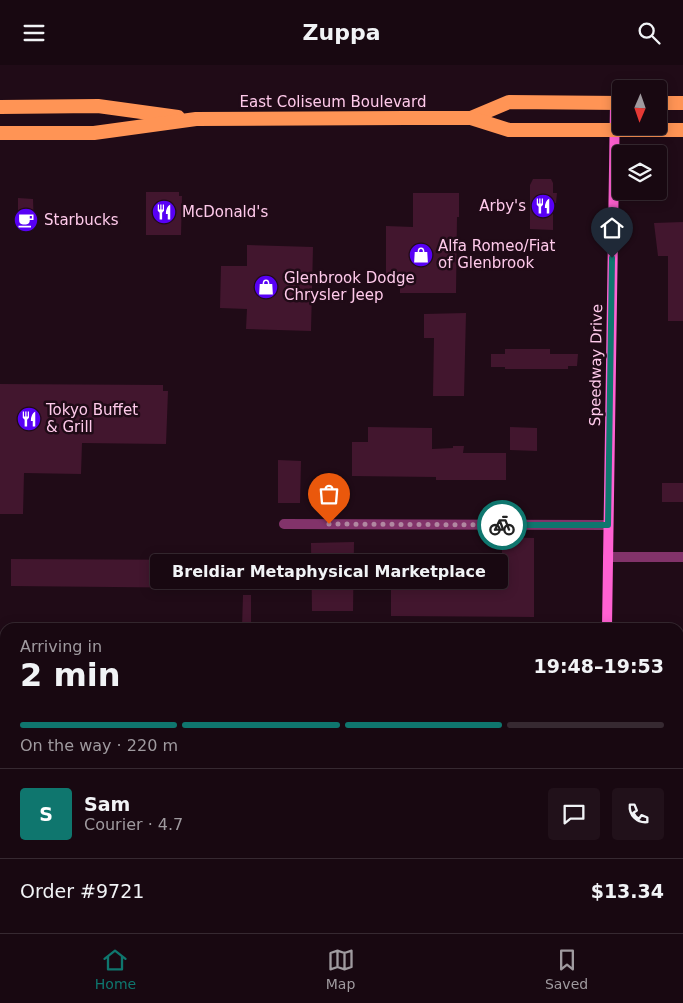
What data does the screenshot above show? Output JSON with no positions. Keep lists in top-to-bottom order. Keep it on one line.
{"streets":{"highway":["East Coliseum Boulevard"],"main road":["Speedway Drive"]},"places":{"restaurant":["Arby's","McDonald's","Tokyo Buffet & Grill"],"cafe":["Starbucks"],"shop":["Alfa Romeo/Fiat of Glenbrook","Glenbrook Dodge Chrysler Jeep"],"other":["Breldiar Metaphysical Marketplace"]},"north":"bottom","page":{"header":"Zuppa","bubble":"Breldiar Metaphysical Marketplace","heading":["2 min","Arriving in","19:48–19:53"],"panel":["Sam","Courier · 4.7","Order #9721","$13.34"],"bar":"On the way · 220 m","round":"S","tabs":["Home","Map","Saved"]}}
